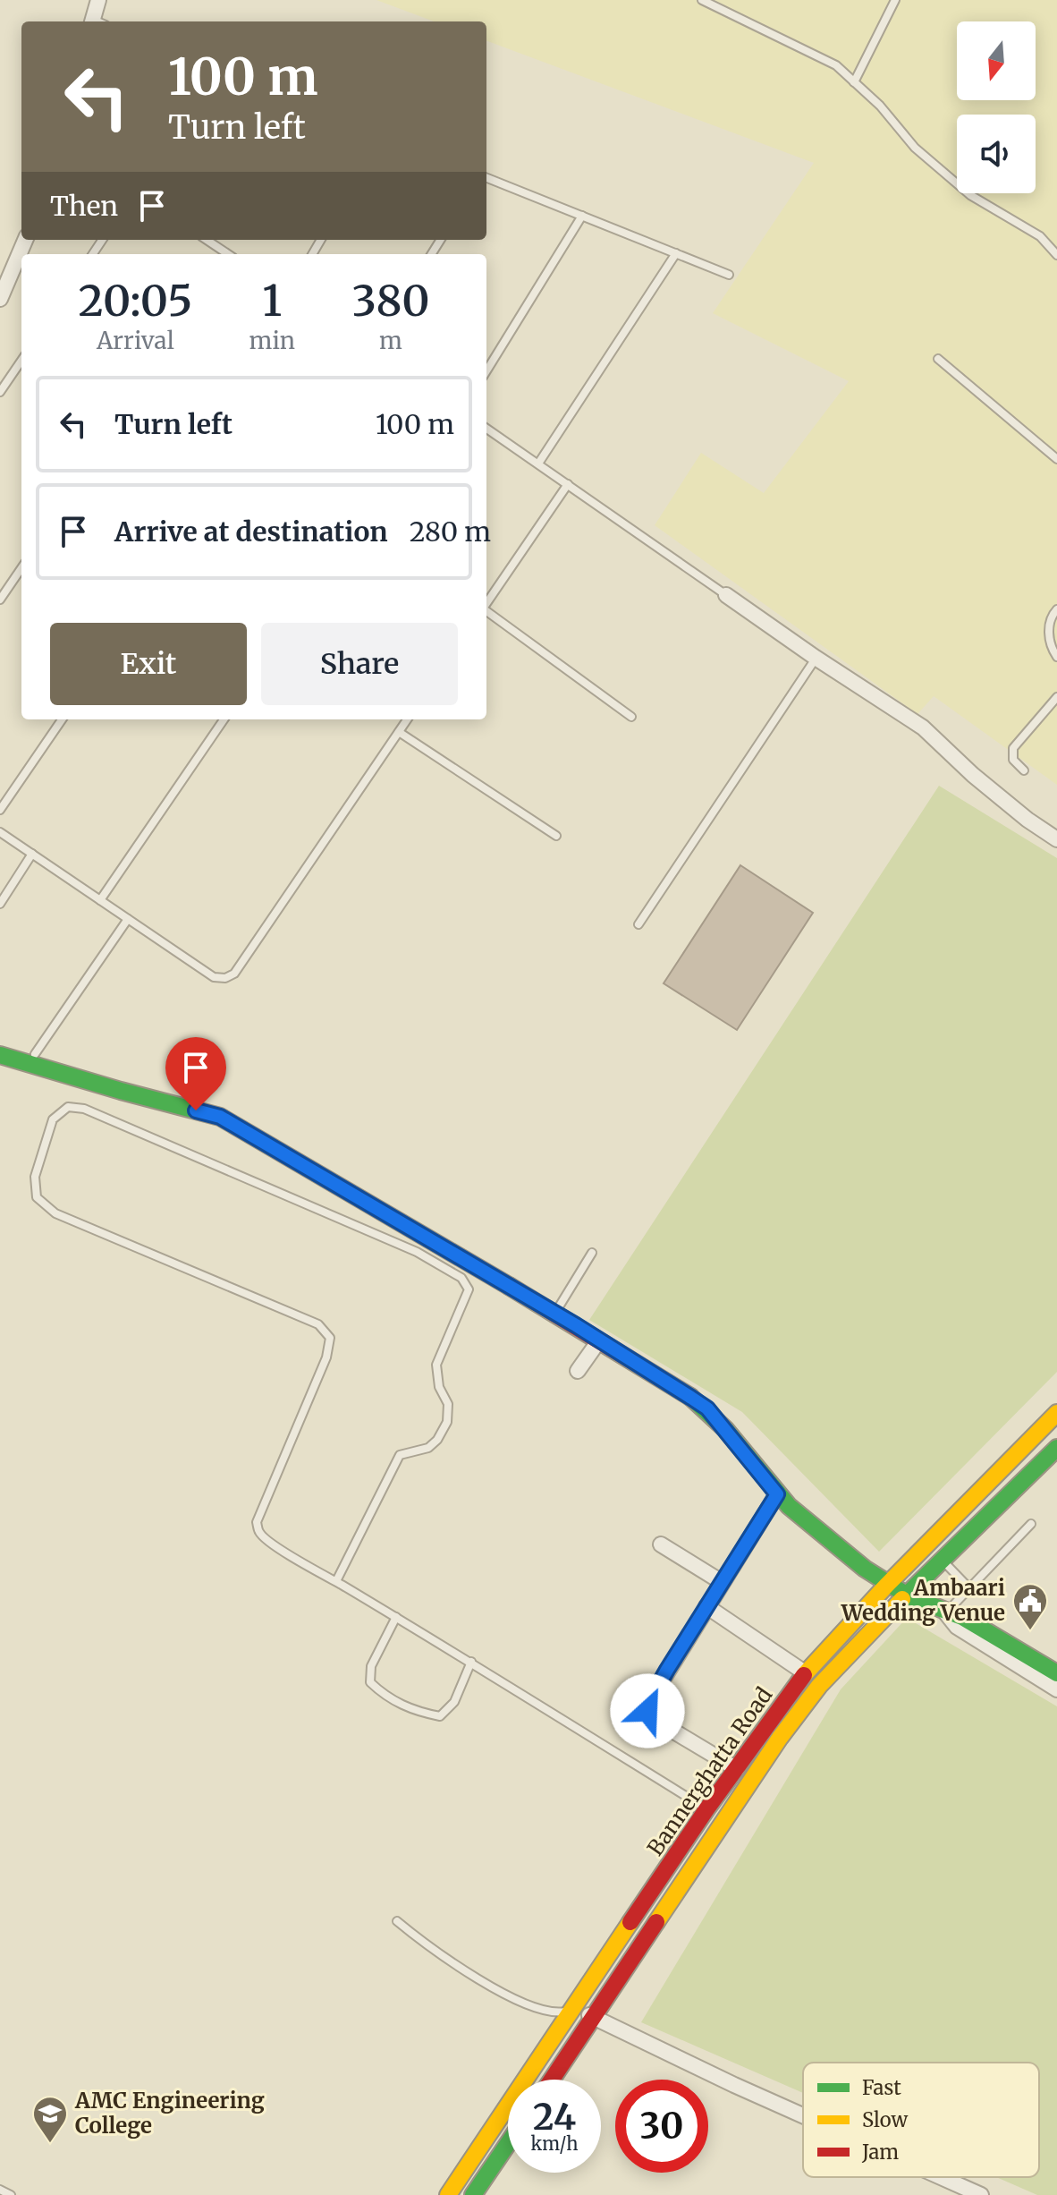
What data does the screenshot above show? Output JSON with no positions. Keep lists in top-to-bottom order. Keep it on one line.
{"streets":{"main road":["Bannerghatta Road"]},"places":{"public building":["Ambaari Wedding Venue"],"school or university":["AMC Engineering College"]},"legend":["Fast","Slow","Jam"],"north":"bottom","page":{"turn":["100 m","Turn left"],"then":"Then","eta":["20:05","Arrival","1","min","380","m"],"list":[{"name":"Turn left","value":"100 m"},{"name":"Arrive at destination","value":"280 m"}],"buttons":["Exit","Share"],"speed":"24 km/h","limit":"30"}}
